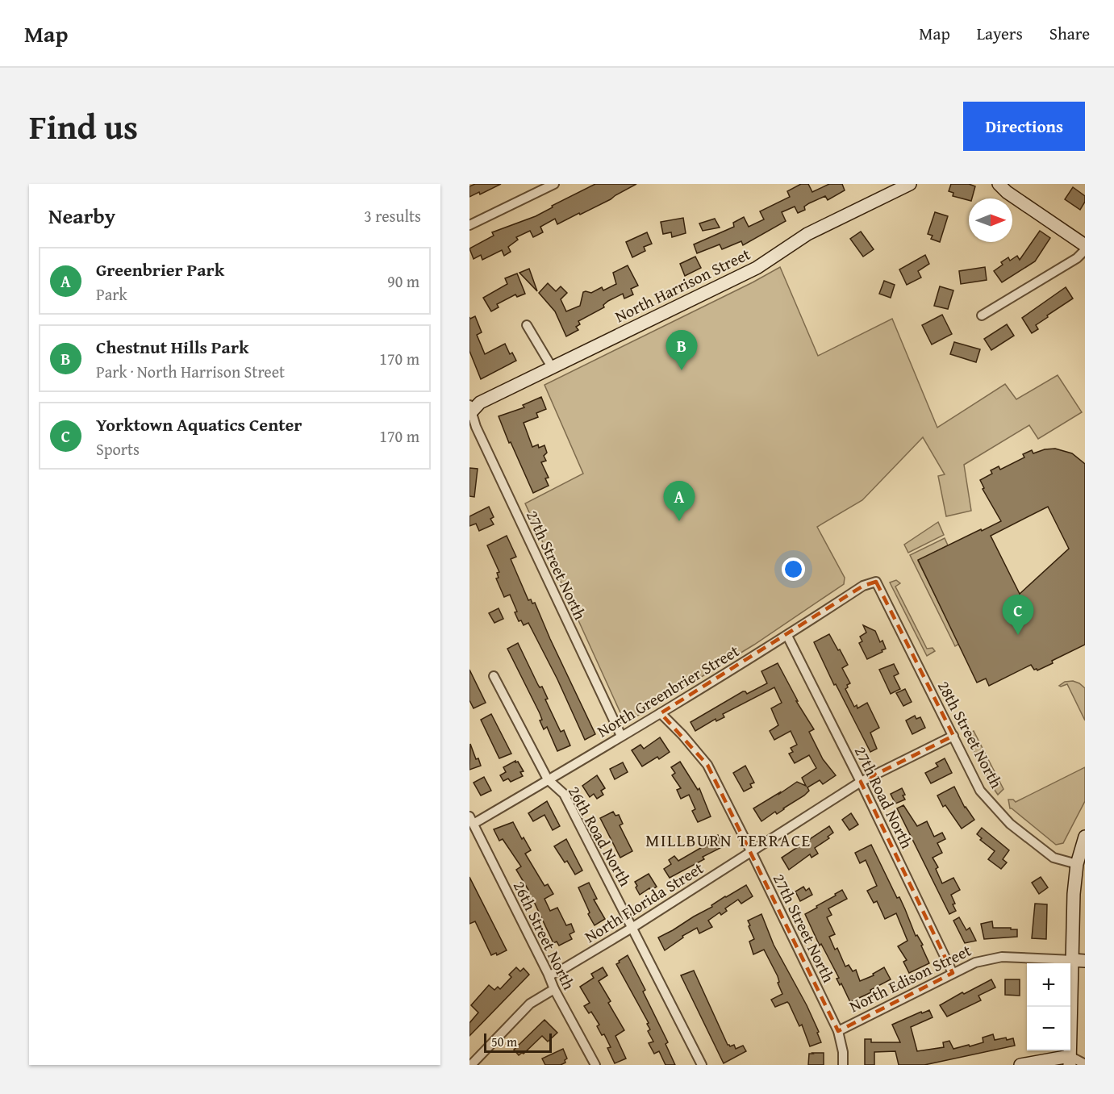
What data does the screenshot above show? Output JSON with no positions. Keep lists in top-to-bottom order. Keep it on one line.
{"streets":{"street":["North Harrison Street","27th Street North","North Greenbrier Street","28th Street North","27th Road North","26th Road North","North Florida Street","26th Street North","North Edison Street"]},"crossings":[["North Harrison Street","27th Street North"],["27th Street North","North Greenbrier Street"],["27th Street North","North Florida Street"],["27th Street North","North Edison Street"],["North Greenbrier Street","28th Street North"],["North Greenbrier Street","27th Road North"],["North Greenbrier Street","26th Road North"],["North Greenbrier Street","26th Street North"],["28th Street North","North Florida Street"],["27th Road North","North Florida Street"],["27th Road North","North Edison Street"],["26th Road North","North Florida Street"],["North Florida Street","26th Street North"]],"districts":["MILLBURN TERRACE"],"scale_bar":"50 m","north":"right","page":{"header":"Map","nav":["Map","Layers","Share"],"title":"Find us","buttons":"Directions","heading":["Nearby","3 results"],"list":[{"mark":"A","name":"Greenbrier Park","note":"Park","value":"90 m"},{"mark":"B","name":"Chestnut Hills Park","note":"Park · North Harrison Street","value":"170 m"},{"mark":"C","name":"Yorktown Aquatics Center","note":"Sports","value":"170 m"}],"pins":["B","A","C"],"map_buttons":["+","−"],"scale":"50 m"}}
